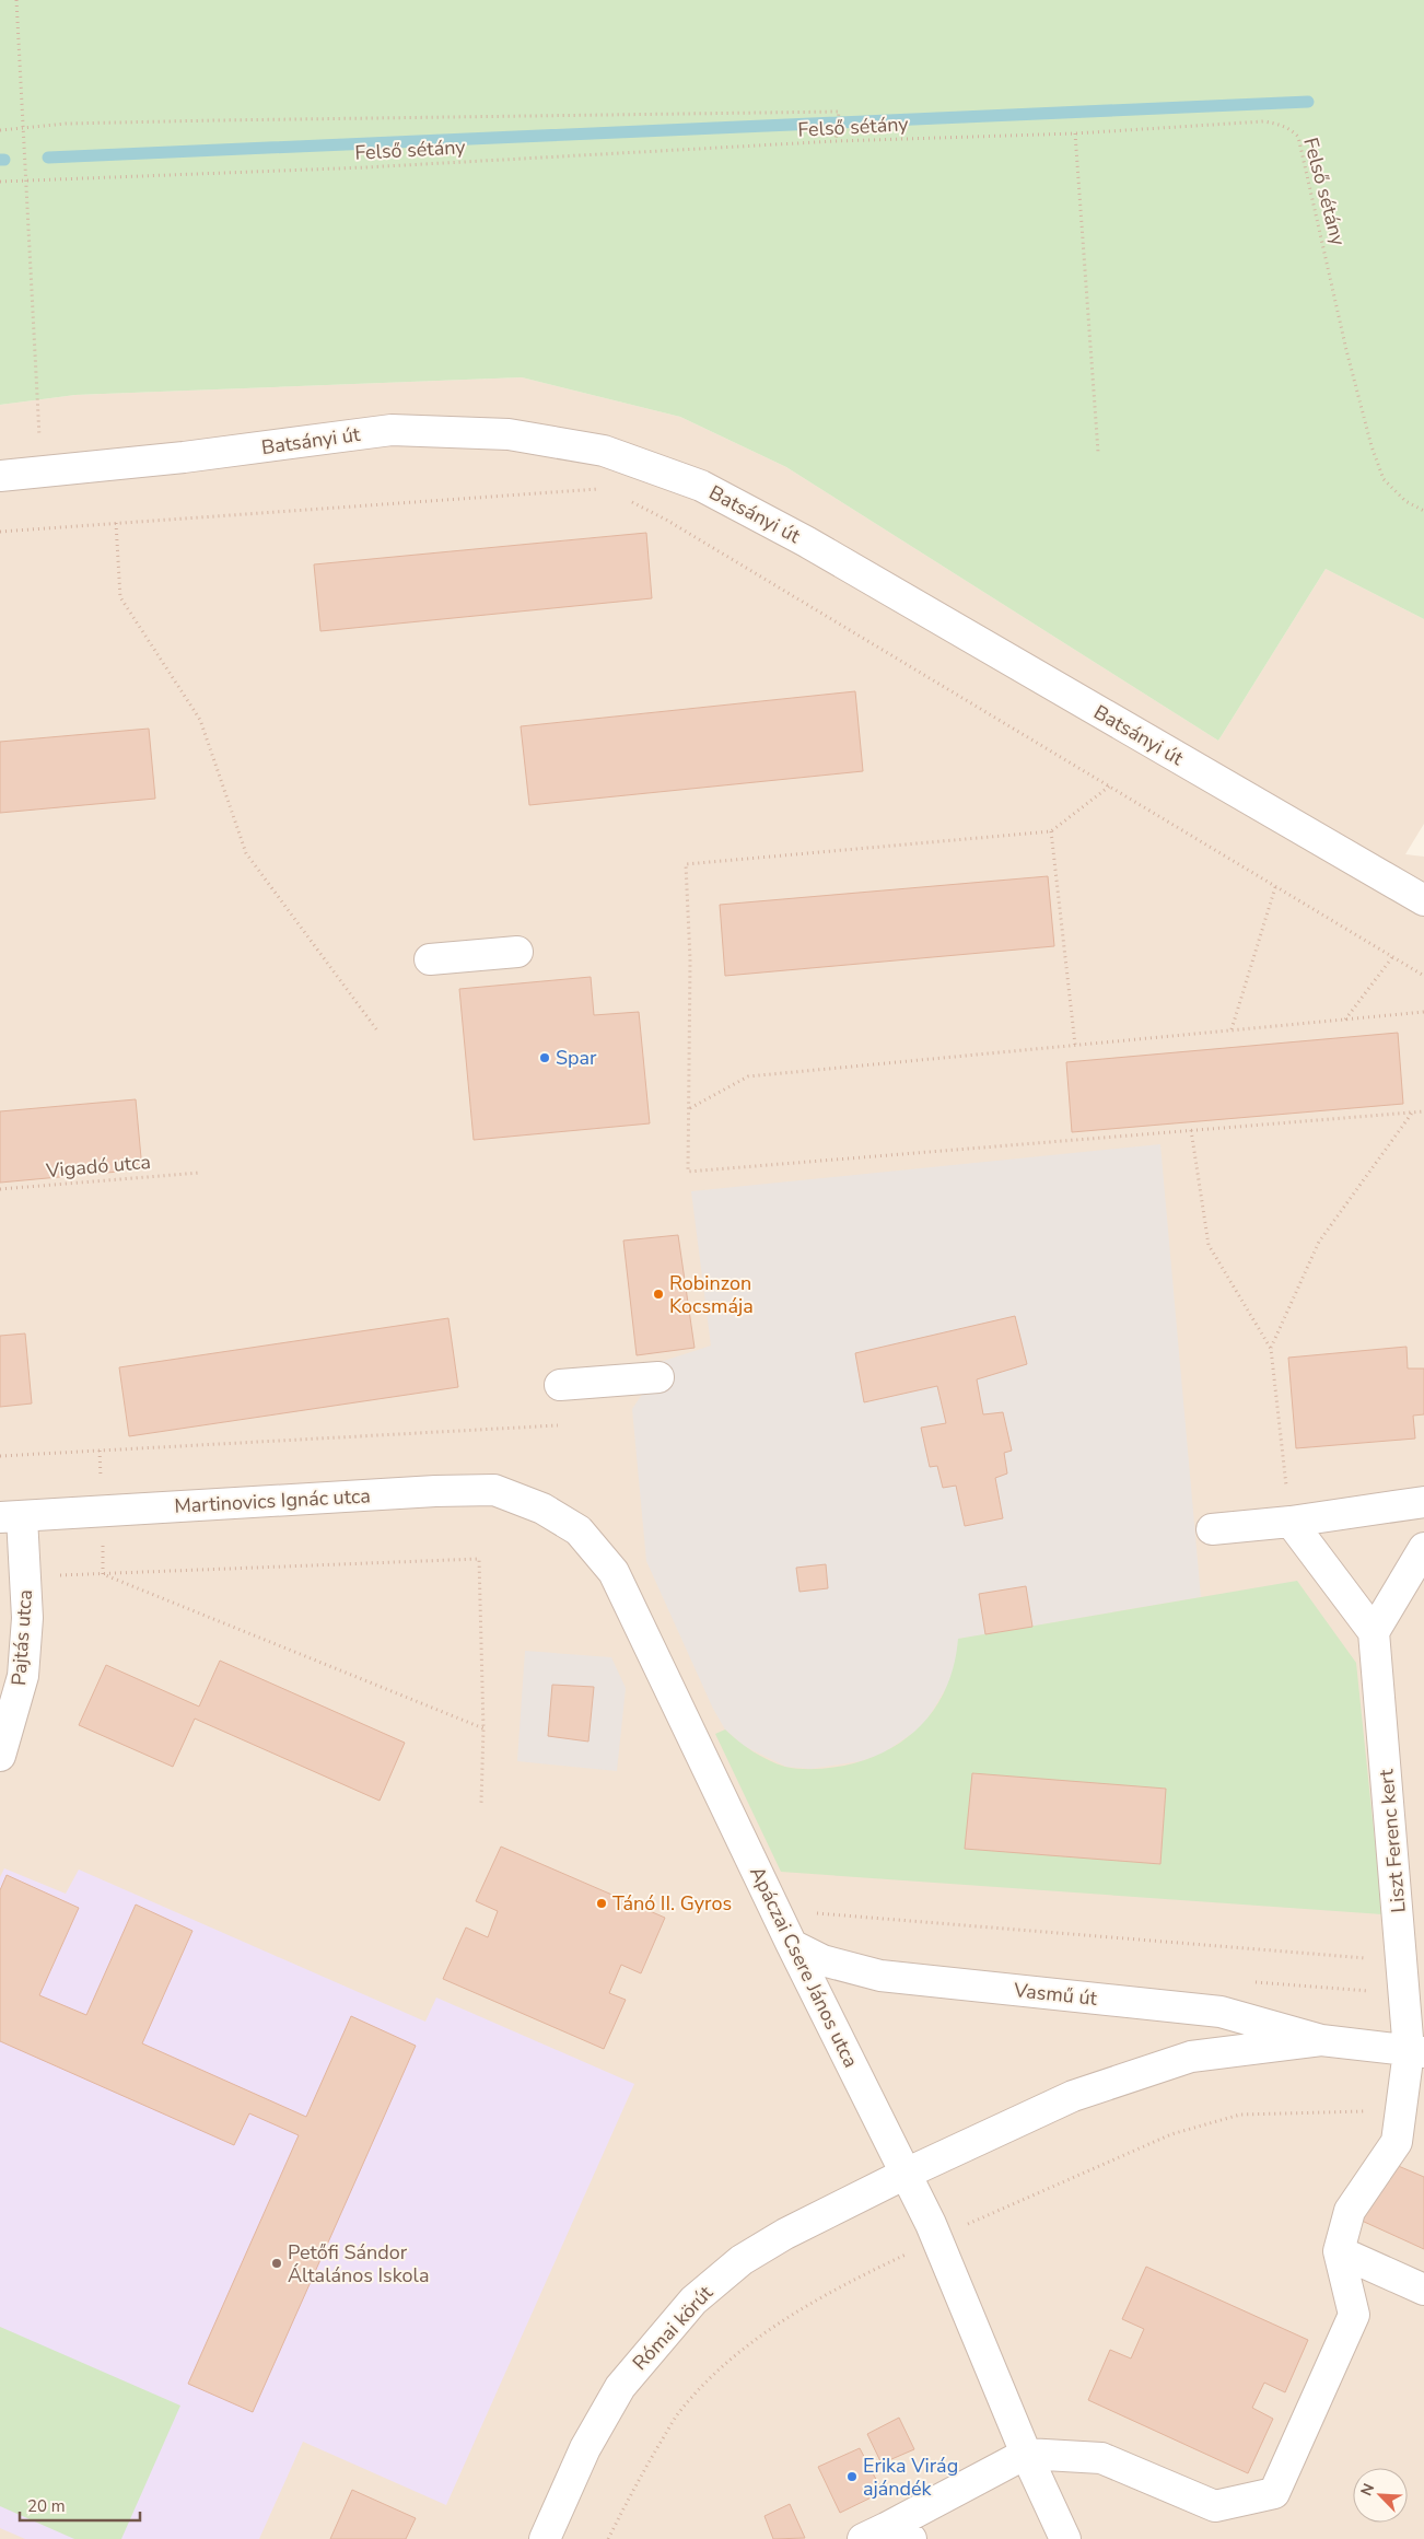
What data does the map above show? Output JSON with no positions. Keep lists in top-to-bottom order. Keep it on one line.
{"streets":{"street":["Batsányi út","Martinovics Ignác utca","Pajtás utca","Liszt Ferenc kert","Apáczai Csere János utca","Vasmű út","Római körút"],"path":["Felső sétány","Vigadó utca"]},"crossings":[["Martinovics Ignác utca","Pajtás utca"],["Martinovics Ignác utca","Apáczai Csere János utca"],["Liszt Ferenc kert","Vasmű út"],["Apáczai Csere János utca","Vasmű út"],["Apáczai Csere János utca","Római körút"],["Vasmű út","Római körút"]],"places":["Spar","Robinzon Kocsmája","Tánó II. Gyros","Petőfi Sándor Általános Iskola","Erika Virág ajándék"],"scale_bar":"20 m","north":"top left"}
